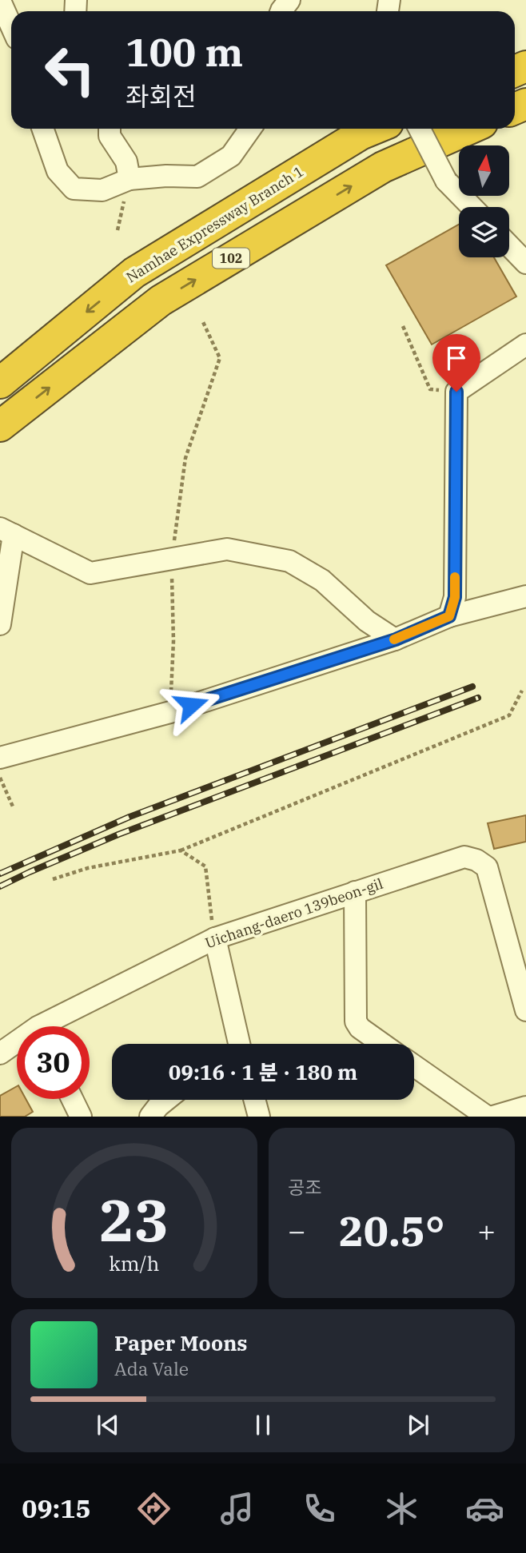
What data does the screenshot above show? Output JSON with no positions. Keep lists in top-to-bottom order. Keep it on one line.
{"streets":{"highway":["Namhae Expressway Branch 1","102"],"street":["Uichang-daero 139beon-gil"]},"north":"top","page":{"turn":["100 m","좌회전"],"limit":"30","trip":"09:16 · 1 분 · 180 m","tile":"공조","heat":["−","20.5°","+"],"song":["Paper Moons","Ada Vale"],"tabs":"09:15","gauge":["23","km/h"]}}
